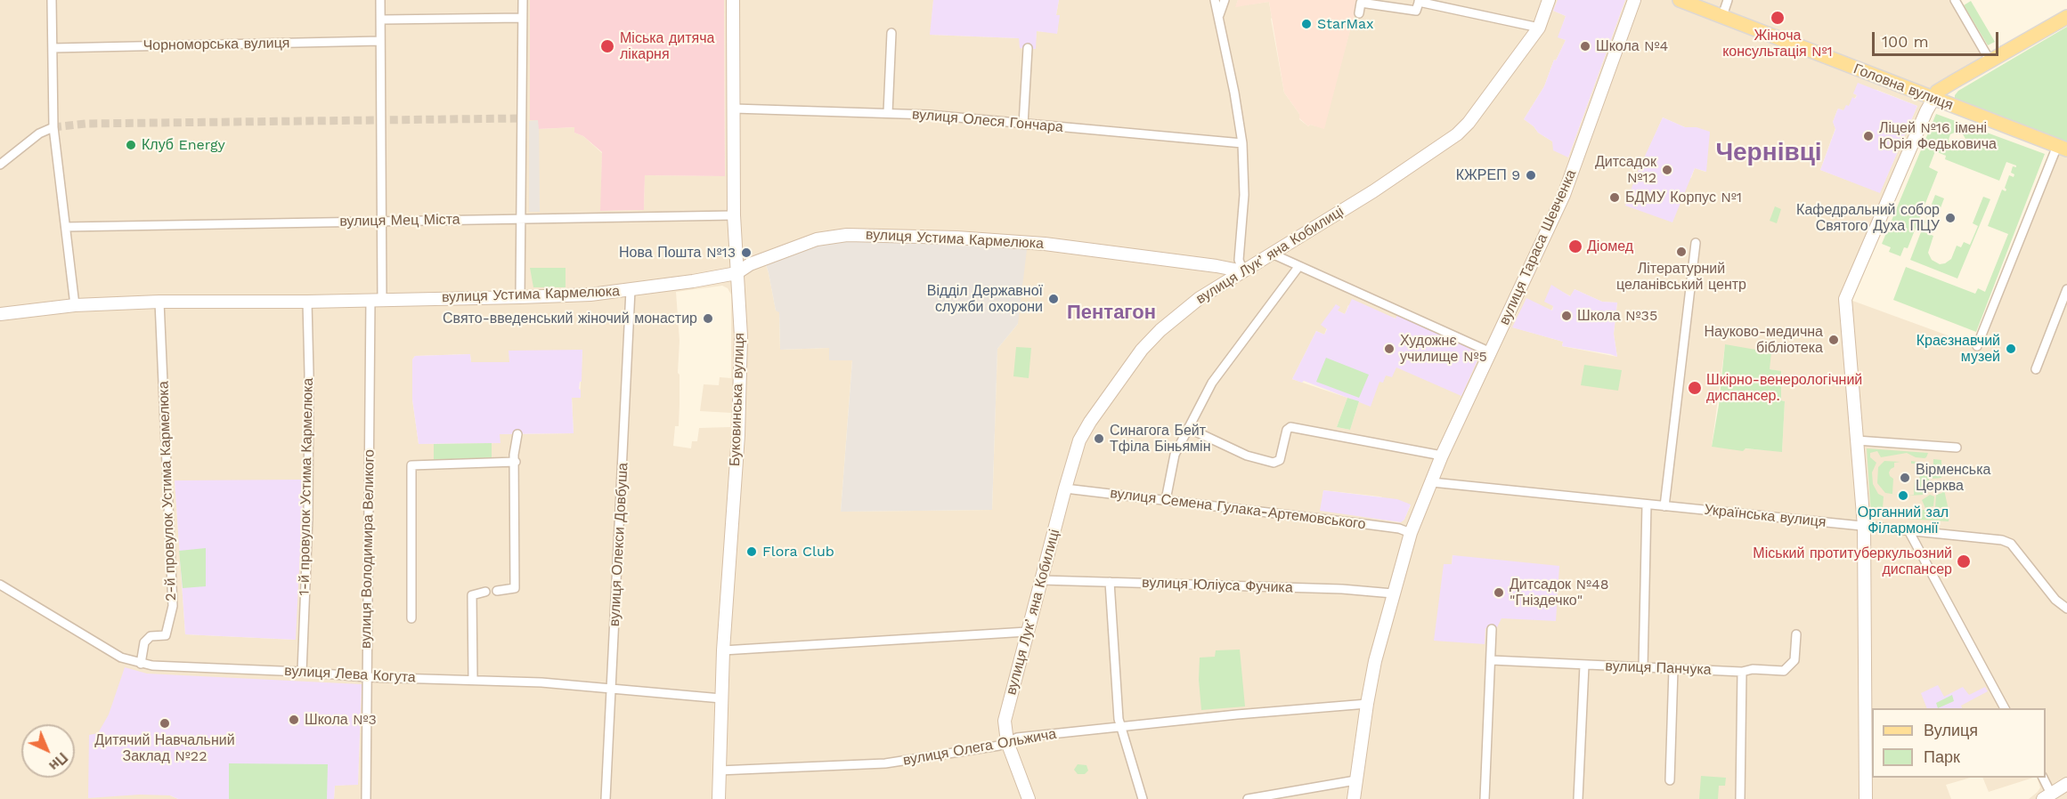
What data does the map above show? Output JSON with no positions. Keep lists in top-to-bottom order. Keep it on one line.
{"streets":{"main road":["Головна вулиця"],"street":["Чорноморська вулиця","вулиця Олеся Гончара","вулиця Мец Міста","вулиця Устима Кармелюка","вулиця Тараса Шевченка","вулиця Лукʼяна Кобилиці","Буковинська вулиця","1-й провулок Устима Кармелюка","2-й провулок Устима Кармелюка","вулиця Семена Гулака-Артемовського","Українська вулиця","вулиця Олекси Довбуша","вулиця Володимира Великого","вулиця Юліуса Фучика","вулиця Панчука","вулиця Лева Когута","вулиця Олега Ольжича"]},"crossings":[["Чорноморська вулиця","вулиця Володимира Великого"],["вулиця Олеся Гончара","Буковинська вулиця"],["вулиця Мец Міста","Буковинська вулиця"],["вулиця Мец Міста","вулиця Володимира Великого"],["вулиця Устима Кармелюка","вулиця Лукʼяна Кобилиці"],["вулиця Устима Кармелюка","Буковинська вулиця"],["вулиця Устима Кармелюка","1-й провулок Устима Кармелюка"],["вулиця Устима Кармелюка","2-й провулок Устима Кармелюка"],["вулиця Устима Кармелюка","вулиця Олекси Довбуша"],["вулиця Устима Кармелюка","вулиця Володимира Великого"],["вулиця Тараса Шевченка","вулиця Семена Гулака-Артемовського"],["вулиця Тараса Шевченка","Українська вулиця"],["вулиця Тараса Шевченка","вулиця Юліуса Фучика"],["вулиця Тараса Шевченка","вулиця Олега Ольжича"],["вулиця Лукʼяна Кобилиці","вулиця Семена Гулака-Артемовського"],["вулиця Лукʼяна Кобилиці","вулиця Юліуса Фучика"],["вулиця Лукʼяна Кобилиці","вулиця Олега Ольжича"],["Буковинська вулиця","вулиця Лева Когута"],["Буковинська вулиця","вулиця Олега Ольжича"],["1-й провулок Устима Кармелюка","вулиця Лева Когута"],["2-й провулок Устима Кармелюка","вулиця Лева Когута"],["вулиця Олекси Довбуша","вулиця Лева Когута"],["вулиця Володимира Великого","вулиця Лева Когута"]],"districts":["Чернівці","Пентагон"],"places":["Жіноча консультація №1","StarMax","Міська дитяча лікарня","Школа №4","Ліцей №16 імені Юрія Федьковича","Клуб Energy","Дитсадок №12","КЖРЕП 9","БДМУ Корпус №1","Кафедральний собор Святого Духа ПЦУ","Діомед","Літературний целанівський центр","Нова Пошта №13","Відділ Державної служби охорони","Школа №35","Свято-введенський жіночий монастир","Науково-медична бібліотека","Художнє училище №5","Краєзнавчий музей","Шкірно-венерологічний диспансер.","Синагога Бейт Тфіла Біньямін","Вірменська Церква","Органний зал Філармонії","Flora Club","Міський протитуберкульозний диспансер","Дитсадок №48 \"Гніздечко\"","Школа №3","Дитячий Навчальний Заклад №22"],"legend":["Вулиця","Парк"],"scale_bar":"100 m","north":"bottom right"}
